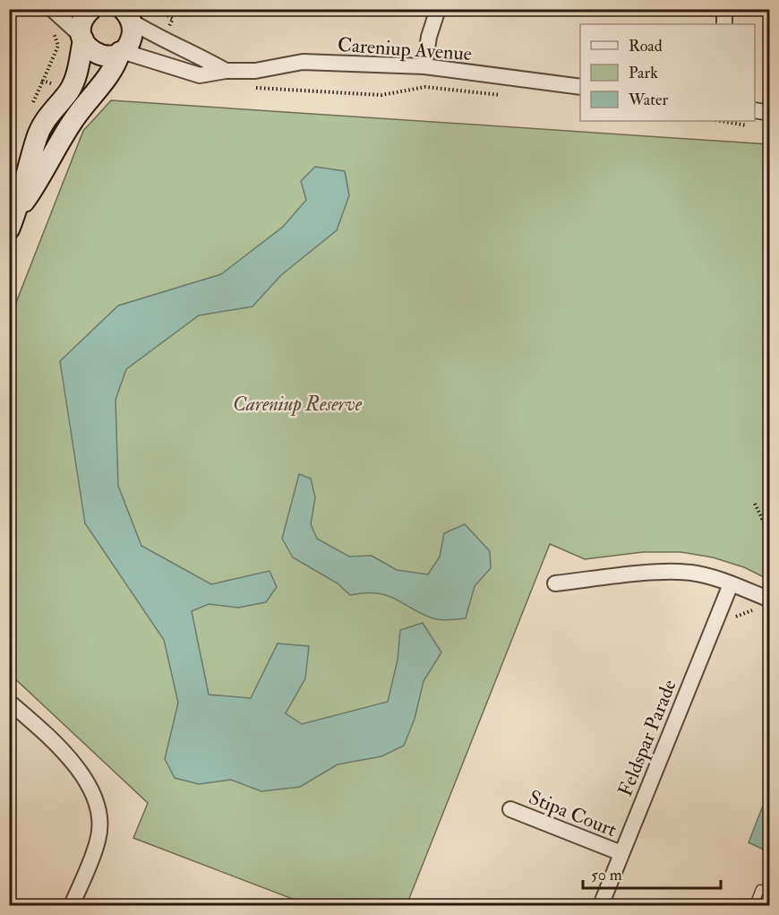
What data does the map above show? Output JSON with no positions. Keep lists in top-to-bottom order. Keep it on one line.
{"streets":{"street":["Careniup Avenue","Feldspar Parade","Stipa Court"]},"crossings":[["Feldspar Parade","Stipa Court"]],"parks":["Careniup Reserve"],"legend":["Road","Park","Water"],"scale_bar":"50 m"}
